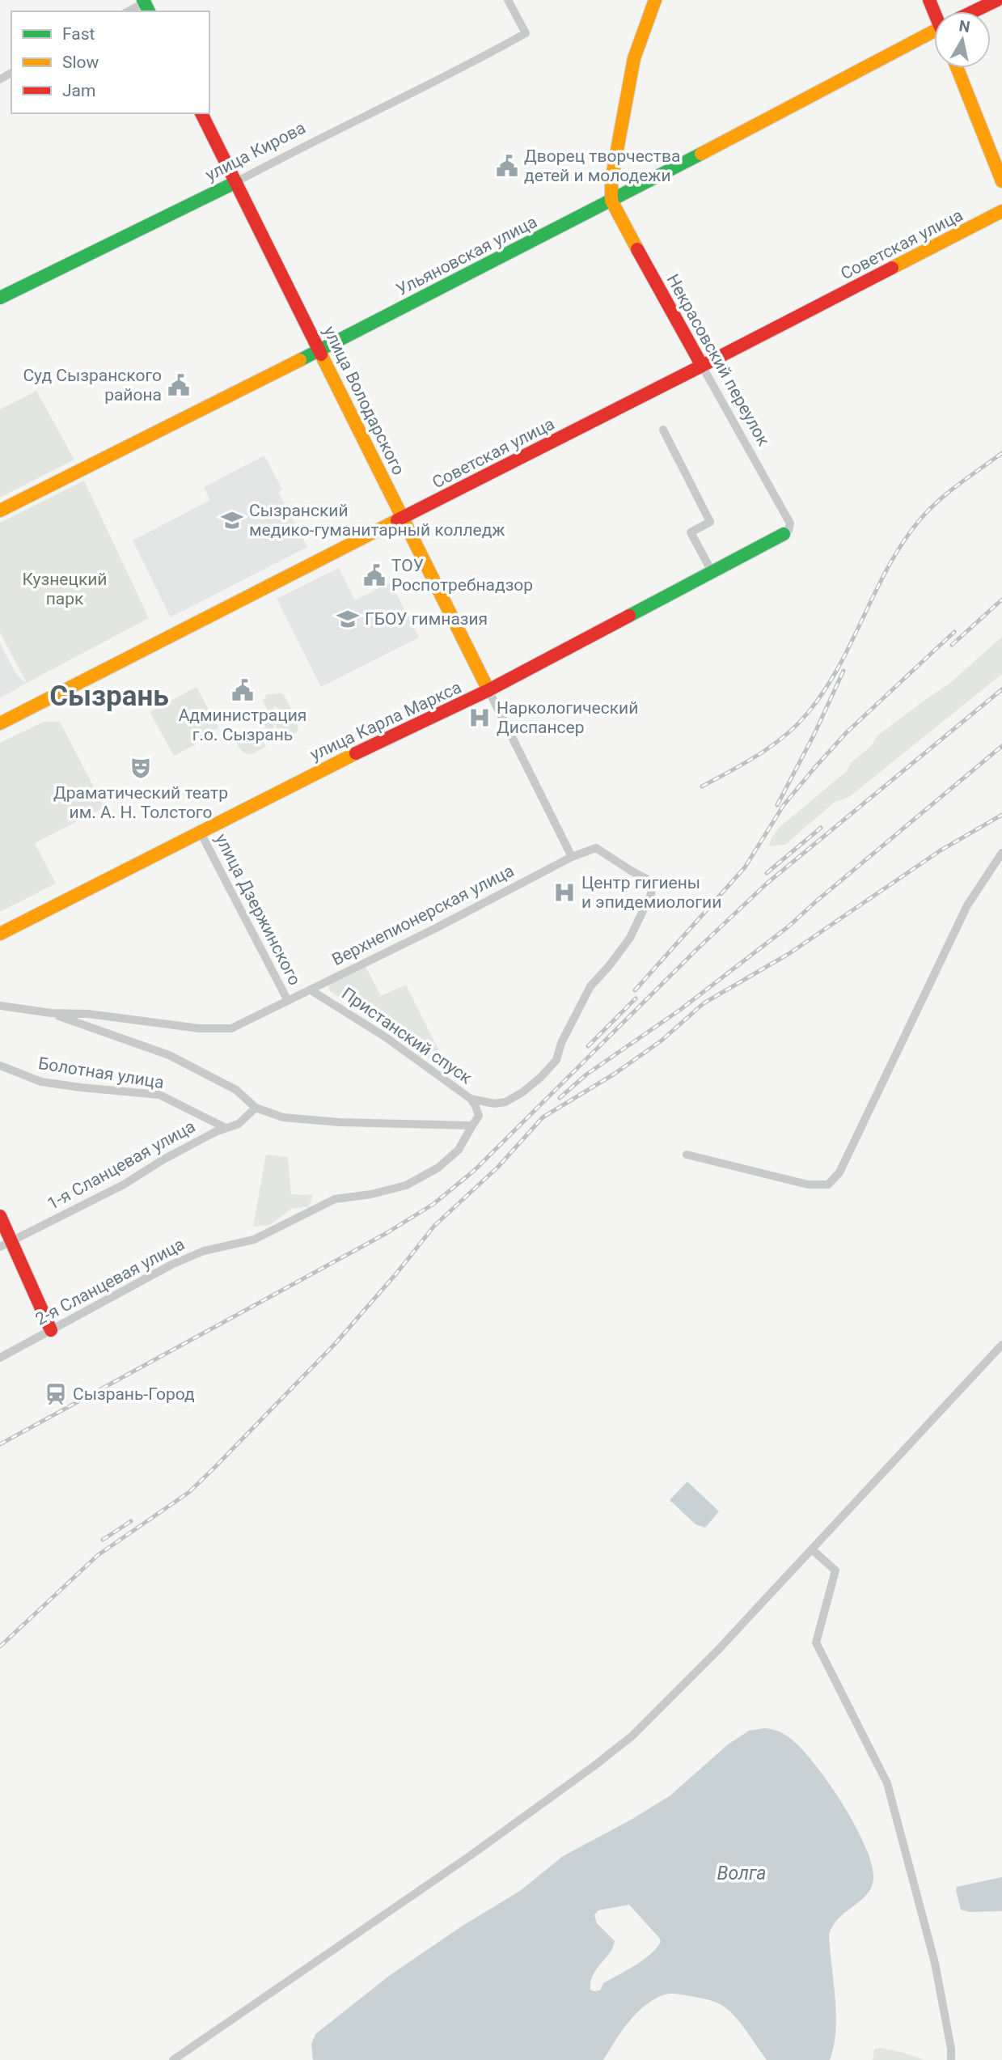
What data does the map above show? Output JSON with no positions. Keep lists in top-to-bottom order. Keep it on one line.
{"streets":{"main road":["улица Кирова","Советская улица","Ульяновская улица","Некрасовский переулок","улица Володарского","улица Карла Маркса"],"street":["улица Дзержинского","Верхнепионерская улица","Пристанский спуск","Болотная улица","1-я Сланцевая улица","2-я Сланцевая улица"]},"crossings":[["улица Кирова","улица Володарского"],["Советская улица","Некрасовский переулок"],["Советская улица","улица Володарского"],["Ульяновская улица","Некрасовский переулок"],["Ульяновская улица","улица Володарского"],["Некрасовский переулок","улица Карла Маркса"],["улица Володарского","улица Карла Маркса"],["улица Володарского","Верхнепионерская улица"],["улица Карла Маркса","улица Дзержинского"],["улица Дзержинского","Верхнепионерская улица"],["Верхнепионерская улица","Пристанский спуск"],["Пристанский спуск","2-я Сланцевая улица"],["Болотная улица","1-я Сланцевая улица"]],"districts":["Сызрань"],"water":["Волга"],"parks":["Кузнецкий парк"],"places":{"public building":["Дворец творчества детей и молодежи","Суд Сызранского района","ТОУ Роспотребнадзор","Администрация г.о. Сызрань"],"school or university":["Сызранский медико-гуманитарный колледж","ГБОУ гимназия"],"hospital":["Наркологический Диспансер","Центр гигиены и эпидемиологии"],"theatre":["Драматический театр им. А. Н. Толстого"],"station":["Сызрань-Город"]},"legend":["Fast","Slow","Jam"],"north":"top"}
